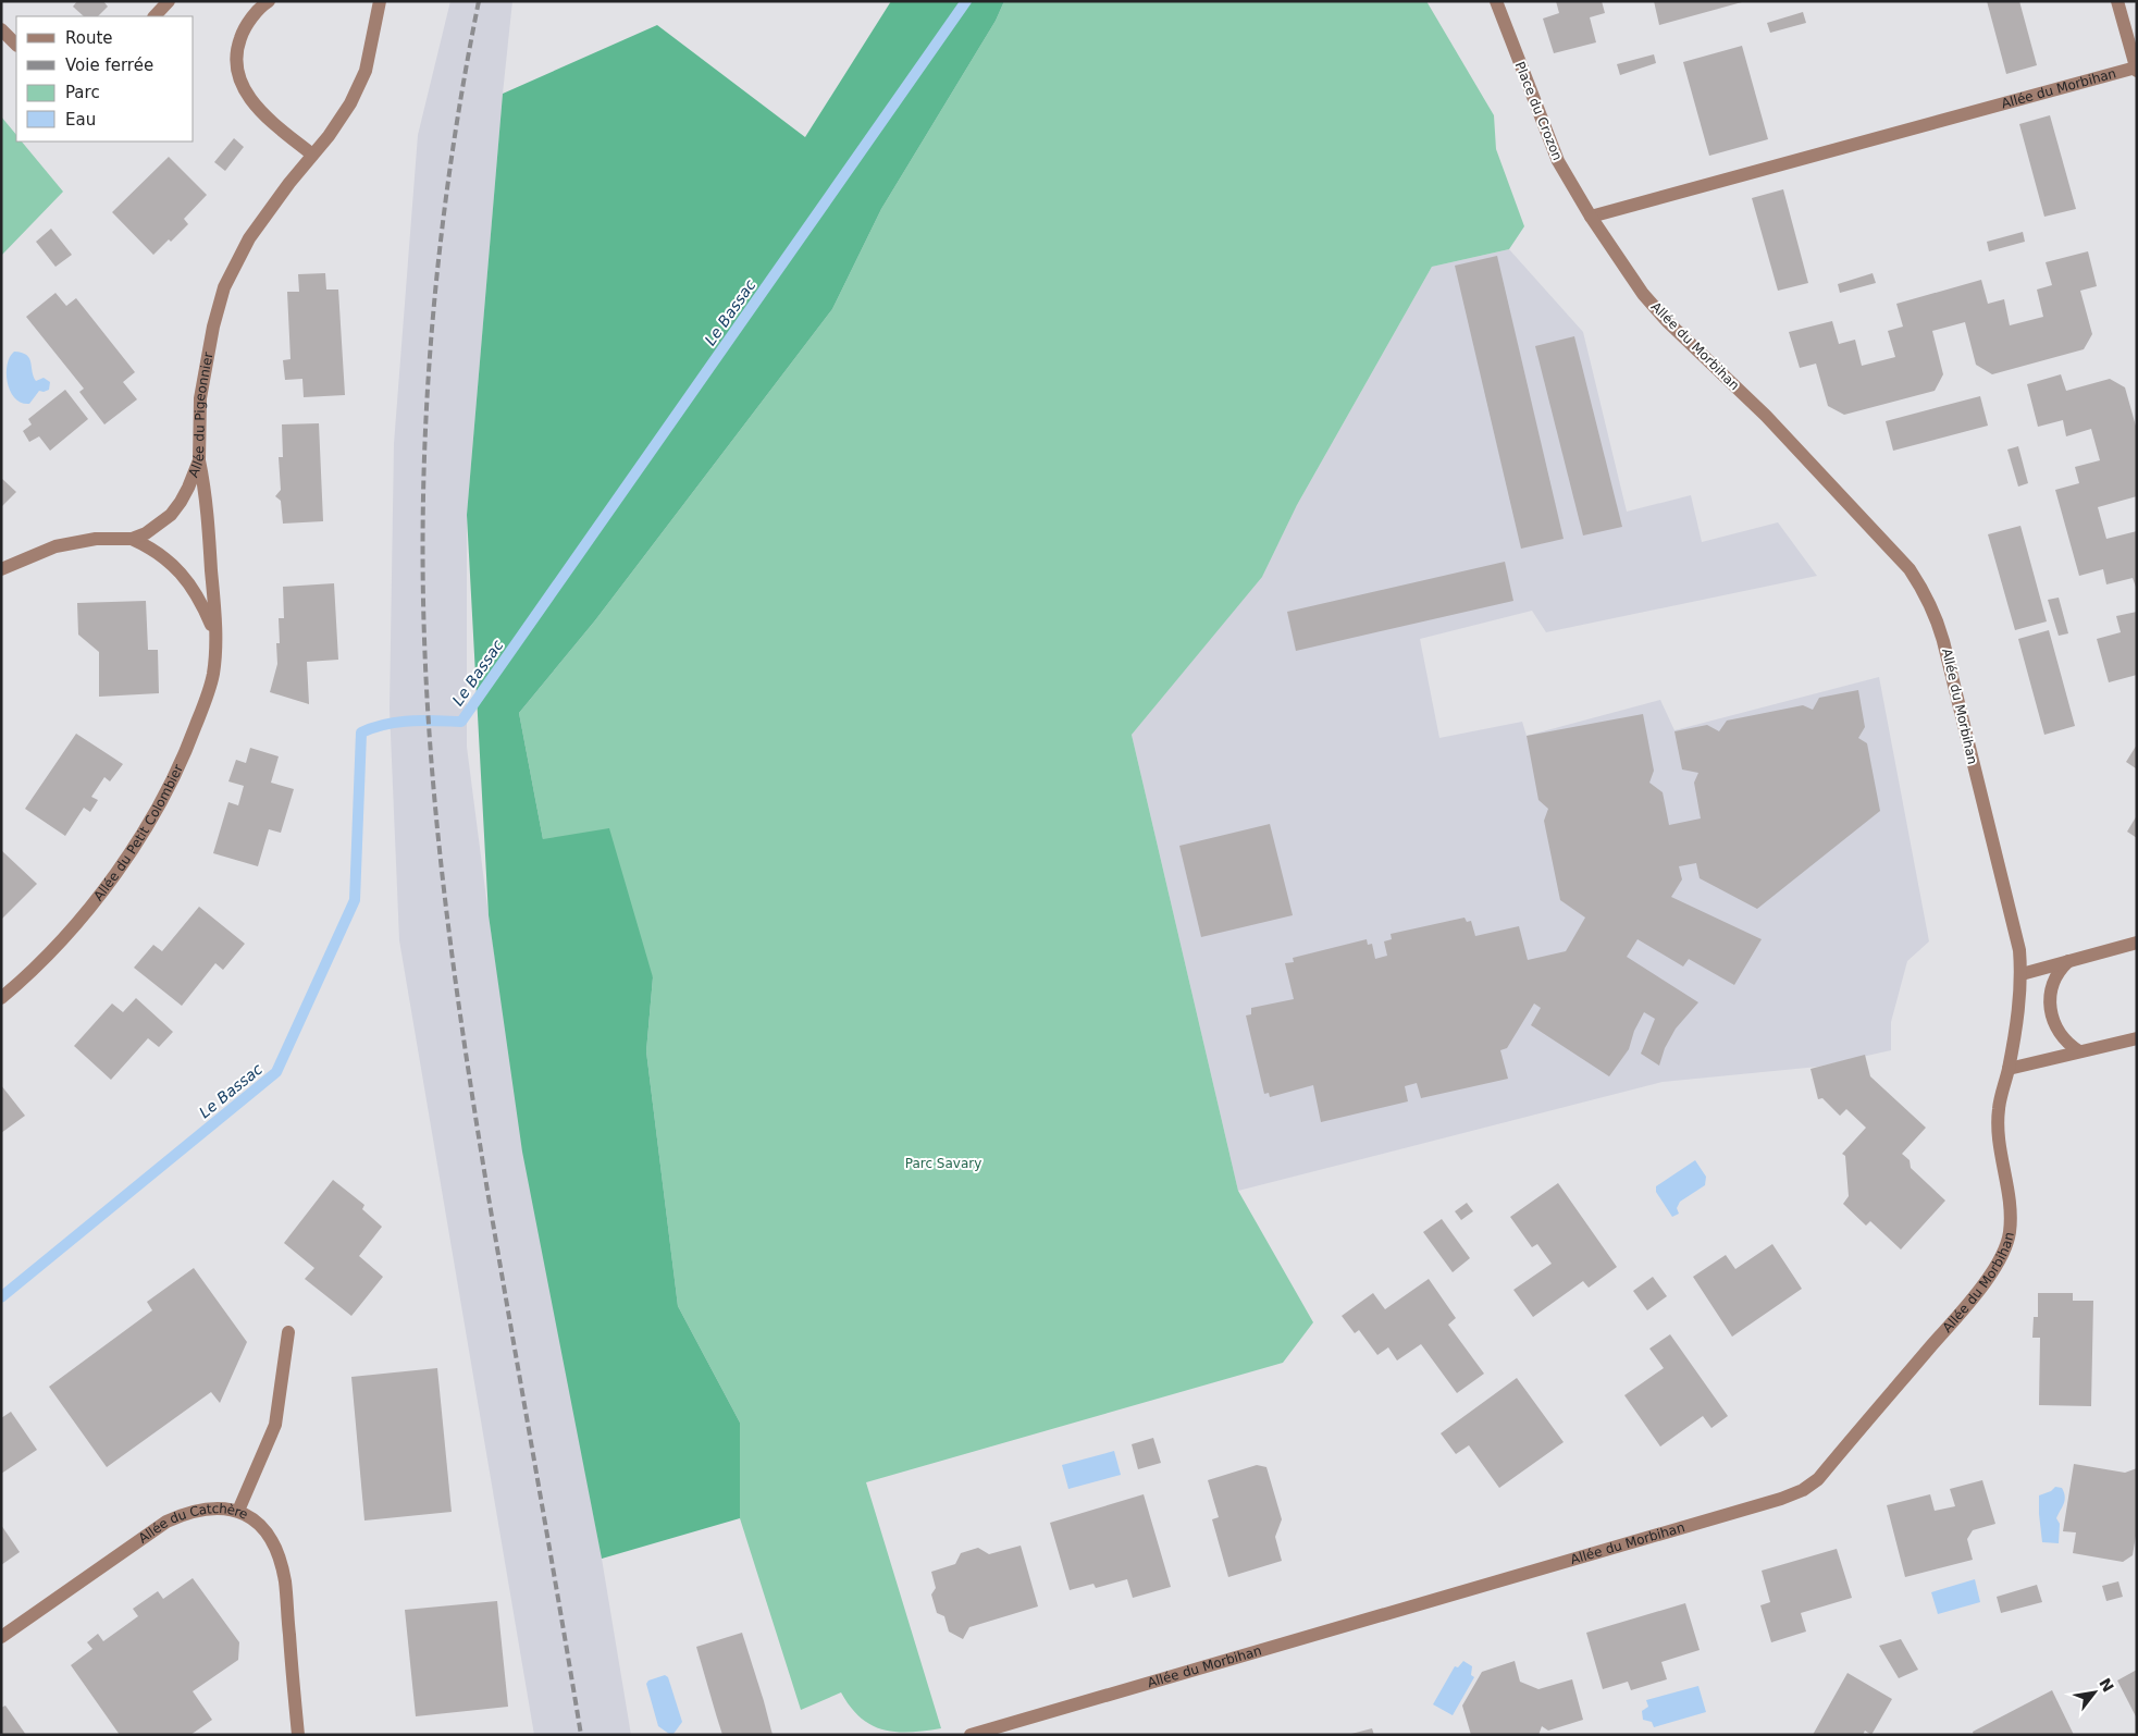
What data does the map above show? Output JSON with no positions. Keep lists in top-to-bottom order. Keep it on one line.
{"streets":{"street":["Allée du Morbihan","Place du Crozon","Allée du Pigeonnier","Allée du Petit Colombier","Allée du Catchère"]},"crossings":[["Allée du Morbihan","Place du Crozon"],["Allée du Pigeonnier","Allée du Petit Colombier"]],"water":["Le Bassac"],"parks":["Parc Savary"],"legend":["Route","Voie ferrée","Parc","Eau"],"north":"top right"}
